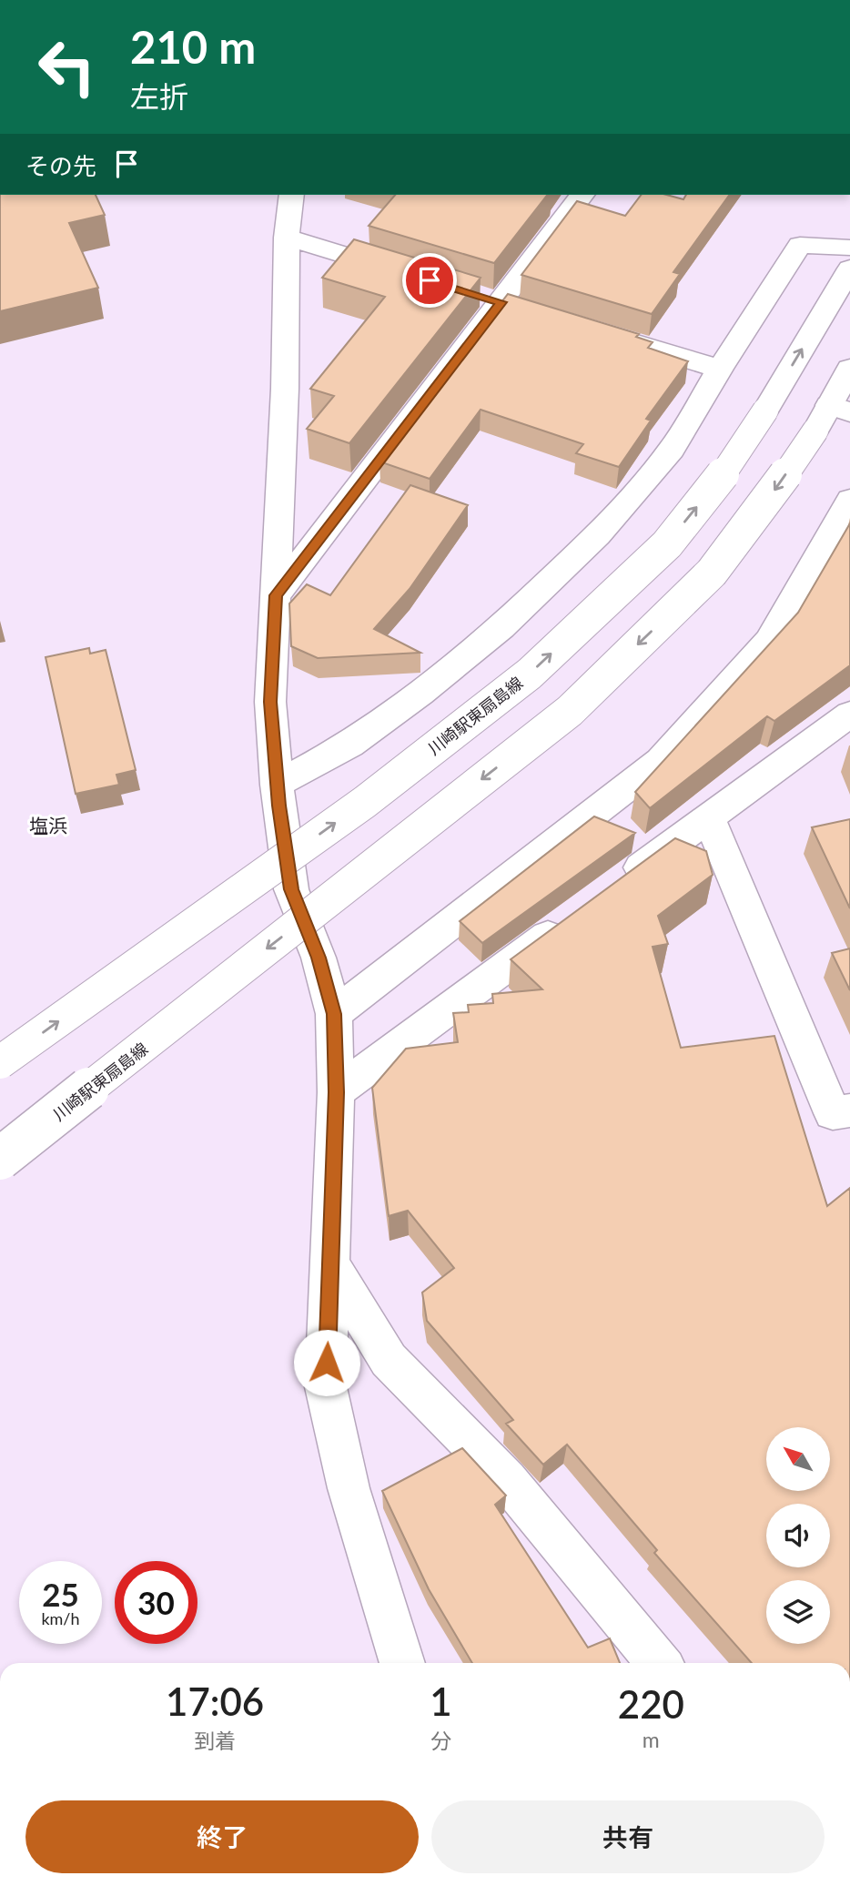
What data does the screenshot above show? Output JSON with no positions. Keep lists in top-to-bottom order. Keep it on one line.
{"streets":{"main road":["川崎駅東扇島線"]},"districts":["塩浜"],"north":"top left","page":{"turn":["210 m","左折"],"then":"その先","speed":"25 km/h","limit":"30","eta":["17:06","到着","1","分","220","m"],"buttons":["終了","共有"]}}
